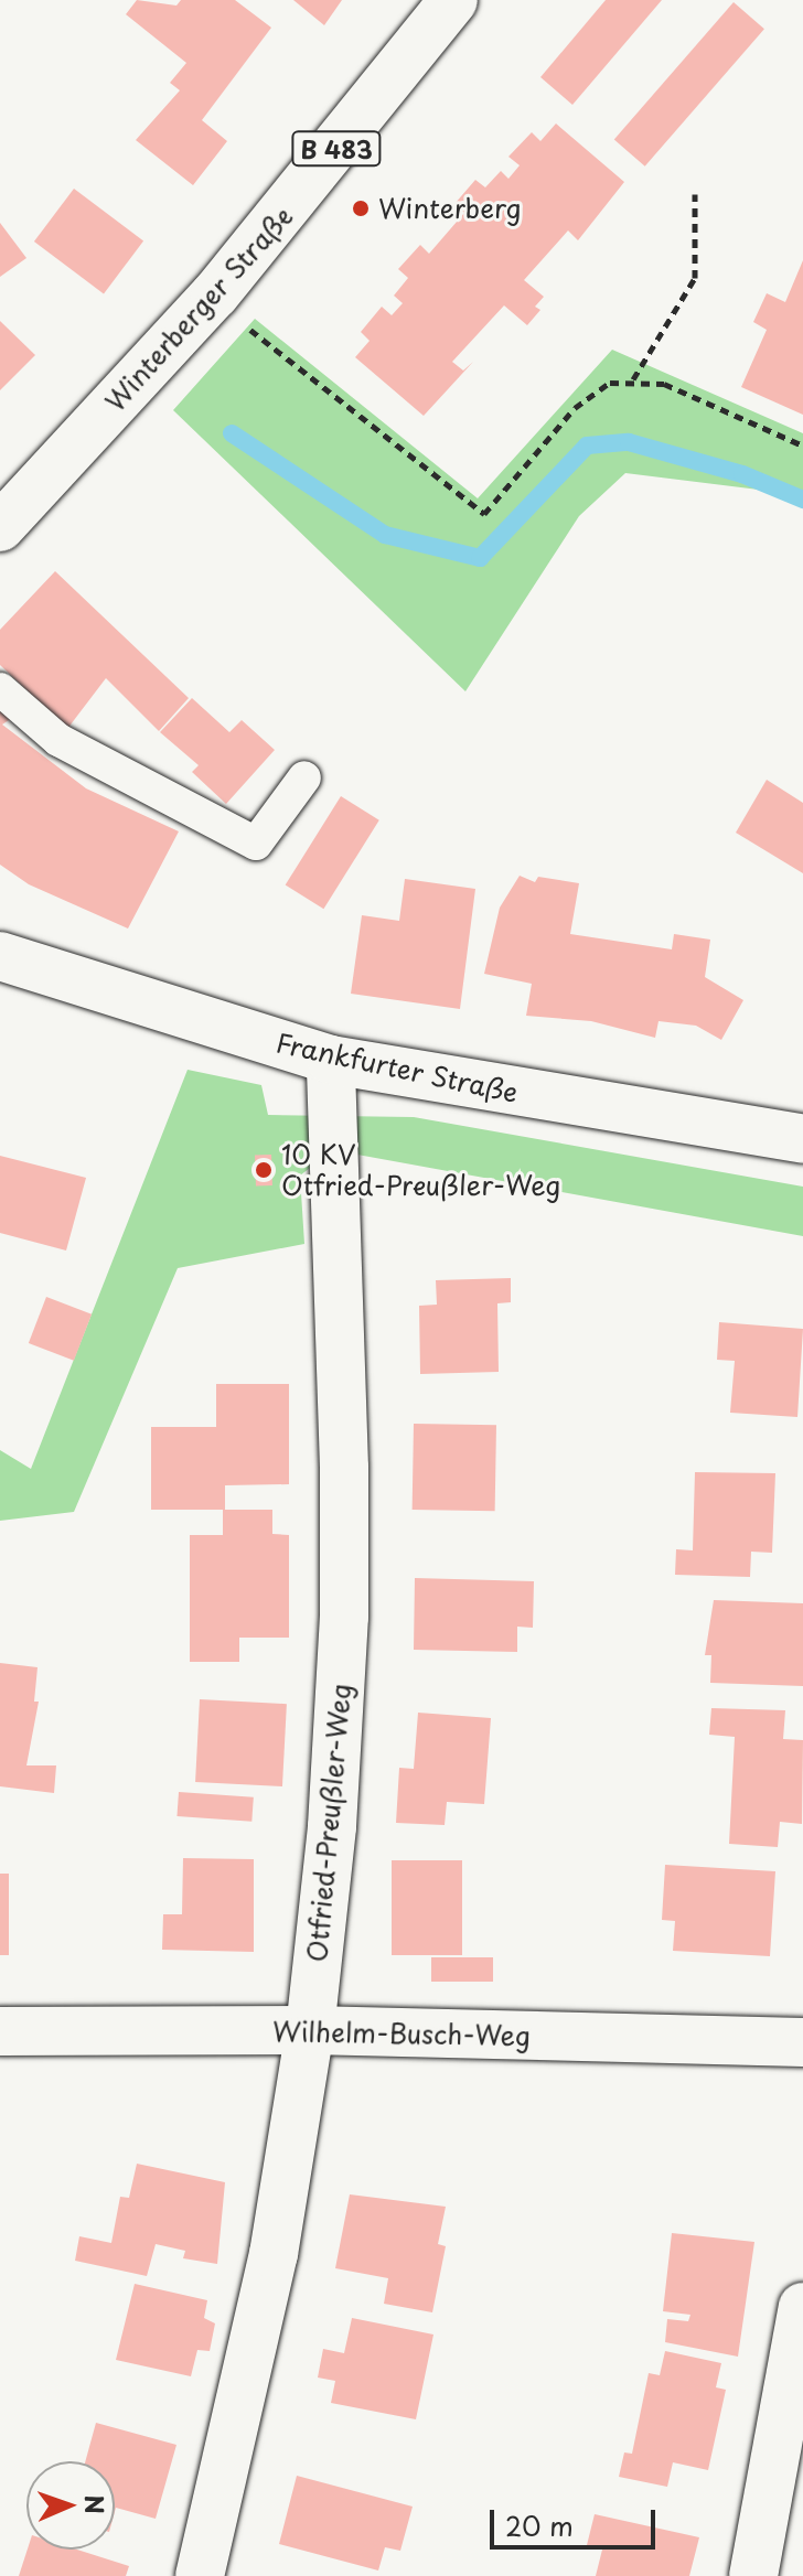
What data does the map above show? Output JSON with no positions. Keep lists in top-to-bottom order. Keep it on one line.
{"streets":{"street":["B 483","Winterberger Straße","Frankfurter Straße","Otfried-Preußler-Weg","Wilhelm-Busch-Weg"]},"crossings":[["Frankfurter Straße","Otfried-Preußler-Weg"],["Otfried-Preußler-Weg","Wilhelm-Busch-Weg"]],"places":["Winterberg","10 KV Otfried-Preußler-Weg"],"scale_bar":"20 m","north":"right"}
